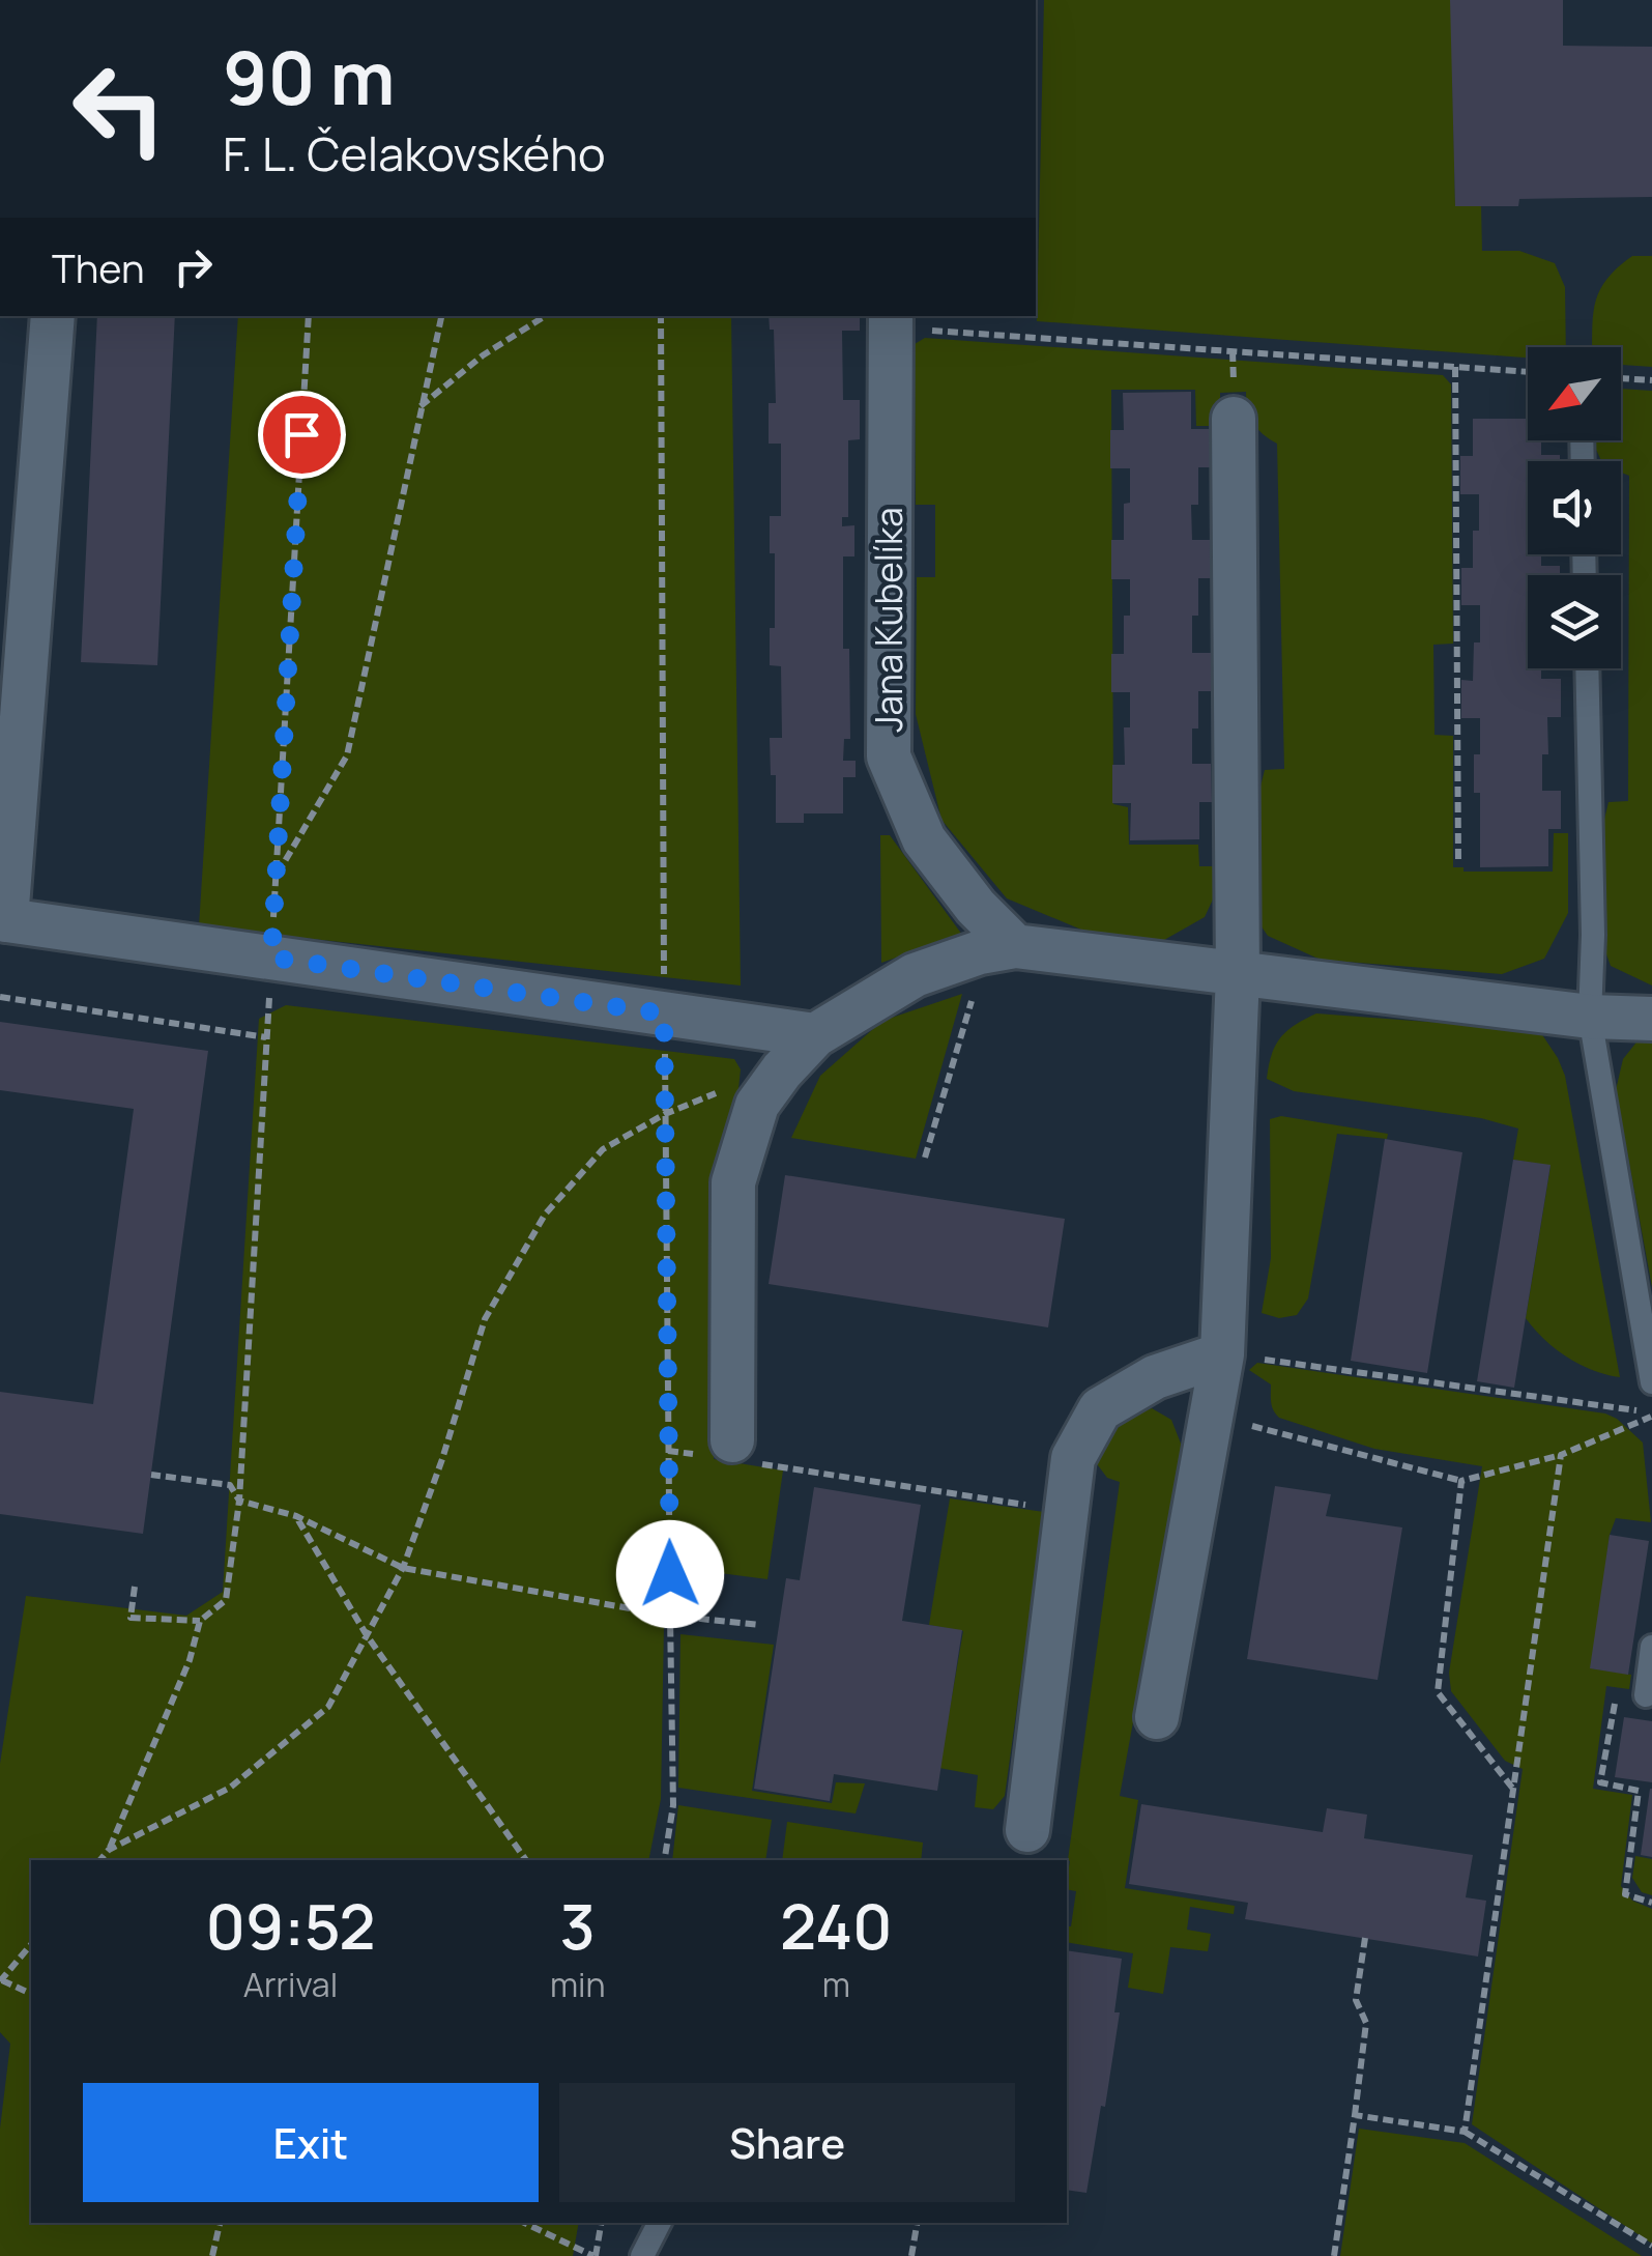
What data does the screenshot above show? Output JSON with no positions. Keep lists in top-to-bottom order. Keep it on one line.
{"streets":{"street":["Jana Kubelíka"]},"north":"bottom left","page":{"turn":["90 m","F. L. Čelakovského"],"then":"Then","eta":["09:52","Arrival","3","min","240","m"],"buttons":["Exit","Share"]}}
